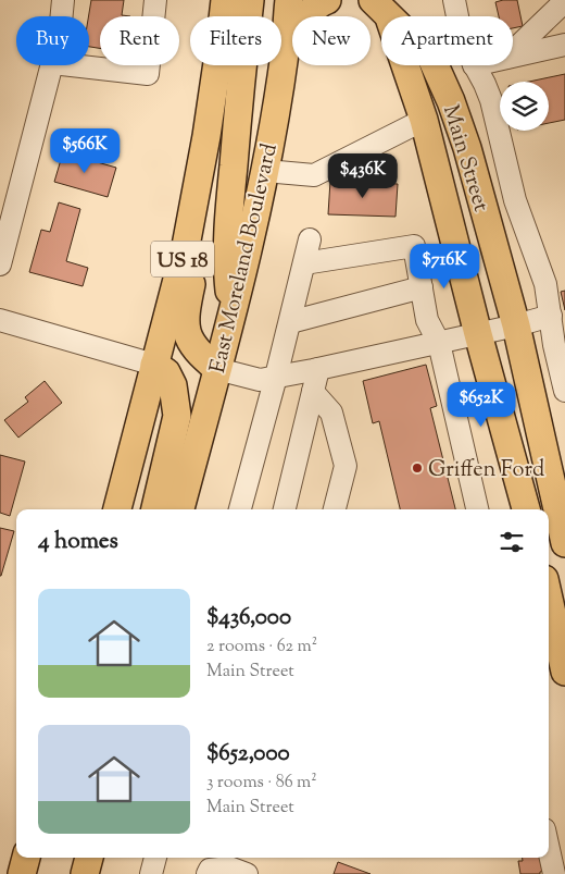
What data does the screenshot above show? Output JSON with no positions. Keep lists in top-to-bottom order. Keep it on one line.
{"streets":{"main road":["Main Street","East Moreland Boulevard","US 18"]},"places":["Griffen Ford"],"page":{"chip":["Buy","Rent","Filters","New","Apartment"],"price":["$566K","$436K","$716K","$652K"],"heading":"4 homes","list":[{"name":"$436,000","note":"2 rooms · 62 m² · Main Street"},{"name":"$652,000","note":"3 rooms · 86 m² · Main Street"}]}}
